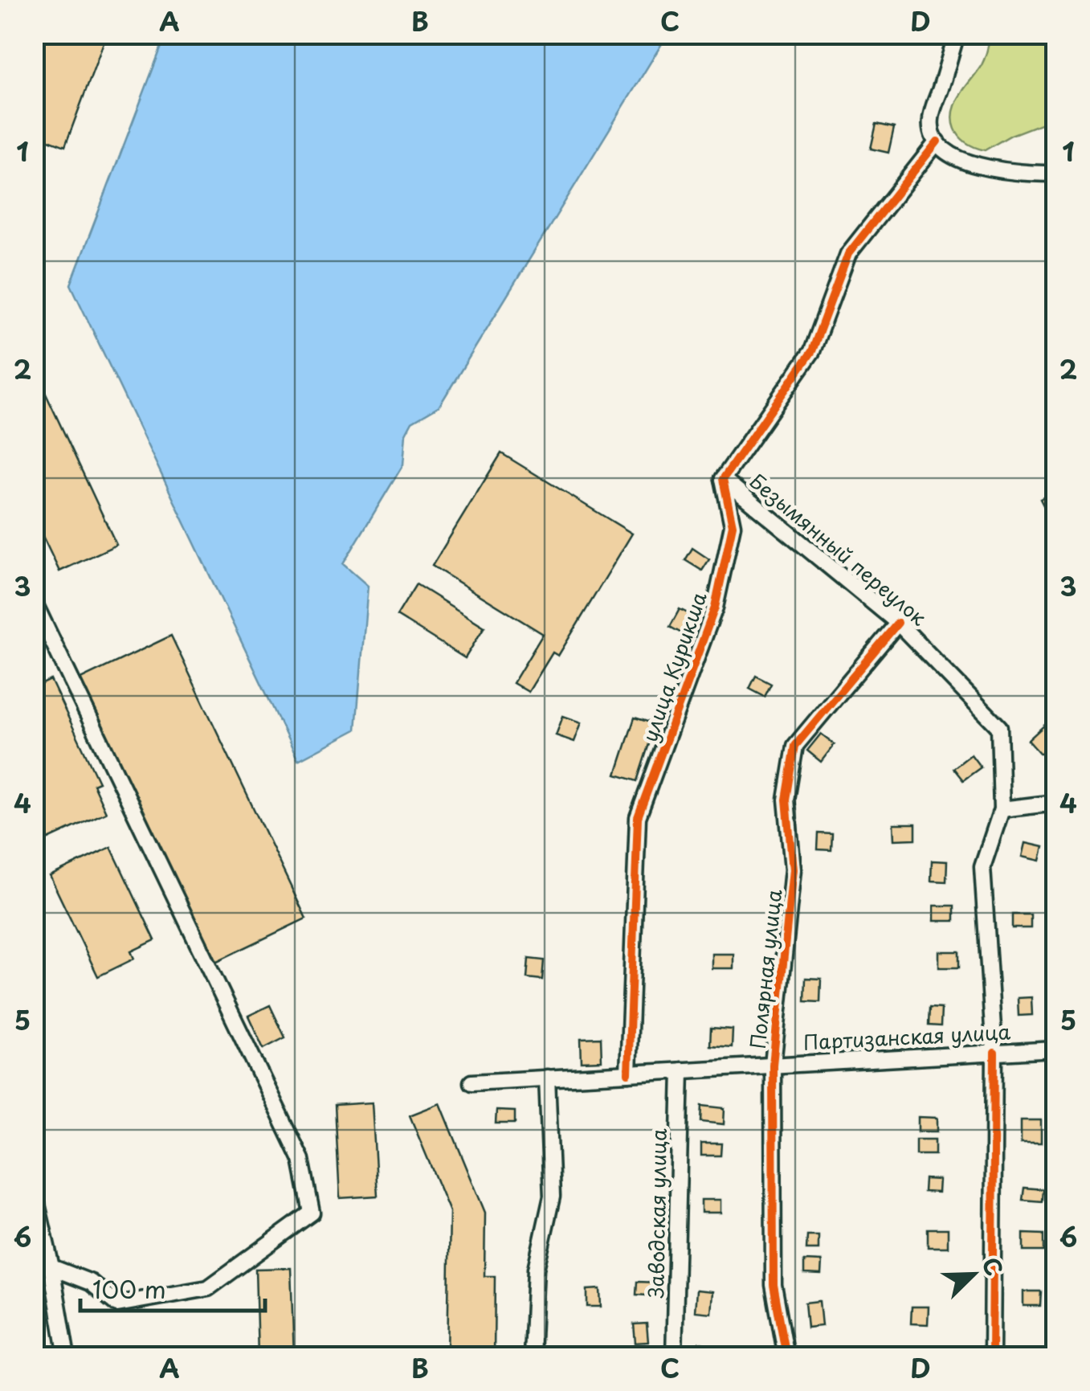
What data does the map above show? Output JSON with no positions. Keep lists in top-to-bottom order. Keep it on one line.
{"streets":{"street":["Безымянный переулок","улица Курикша","Полярная улица","Партизанская улица","Заводская улица"]},"crossings":[["Безымянный переулок","улица Курикша"],["Безымянный переулок","Полярная улица"],["Безымянный переулок","Партизанская улица"],["улица Курикша","Партизанская улица"],["Полярная улица","Партизанская улица"],["Партизанская улица","Заводская улица"]],"scale_bar":"100 m","north":"top right","grid":{"columns":["A","B","C","D"],"rows":["1","2","3","4","5","6"]}}
